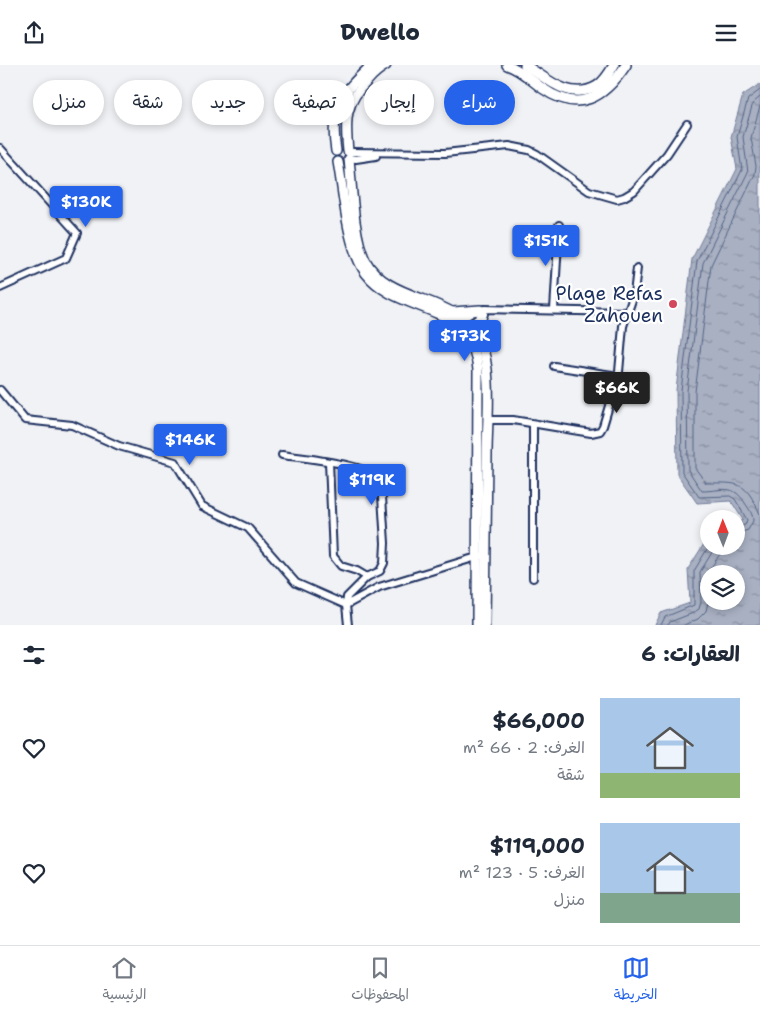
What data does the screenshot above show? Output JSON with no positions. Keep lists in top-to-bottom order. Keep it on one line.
{"places":["Plage Refas Zahouen"],"north":"top","page":{"header":"Dwello","chip":["شراء","إيجار","تصفية","جديد","شقة","منزل"],"price":["$130K","$151K","$173K","$66K","$146K","$119K"],"heading":"العقارات: 6","list":[{"name":"$66,000","note":"الغرف: 2 · 66 m² · شقة"},{"name":"$119,000","note":"الغرف: 5 · 123 m² · منزل"}],"tabs":["الخريطة","المحفوظات","الرئيسية"]}}
